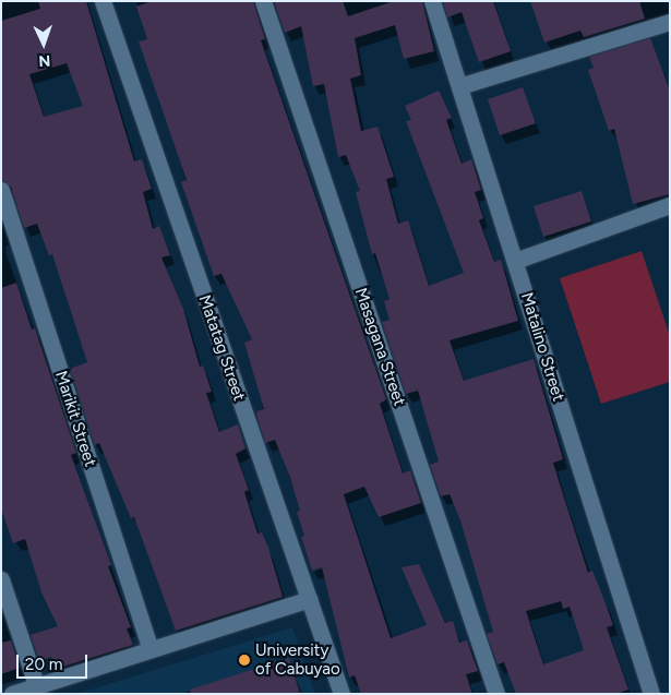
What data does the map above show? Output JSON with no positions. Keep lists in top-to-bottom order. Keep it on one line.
{"streets":{"street":["Masagana Street","Matalino Street","Matatag Street","Marikit Street"]},"places":["University of Cabuyao"],"scale_bar":"20 m","north":"bottom"}
